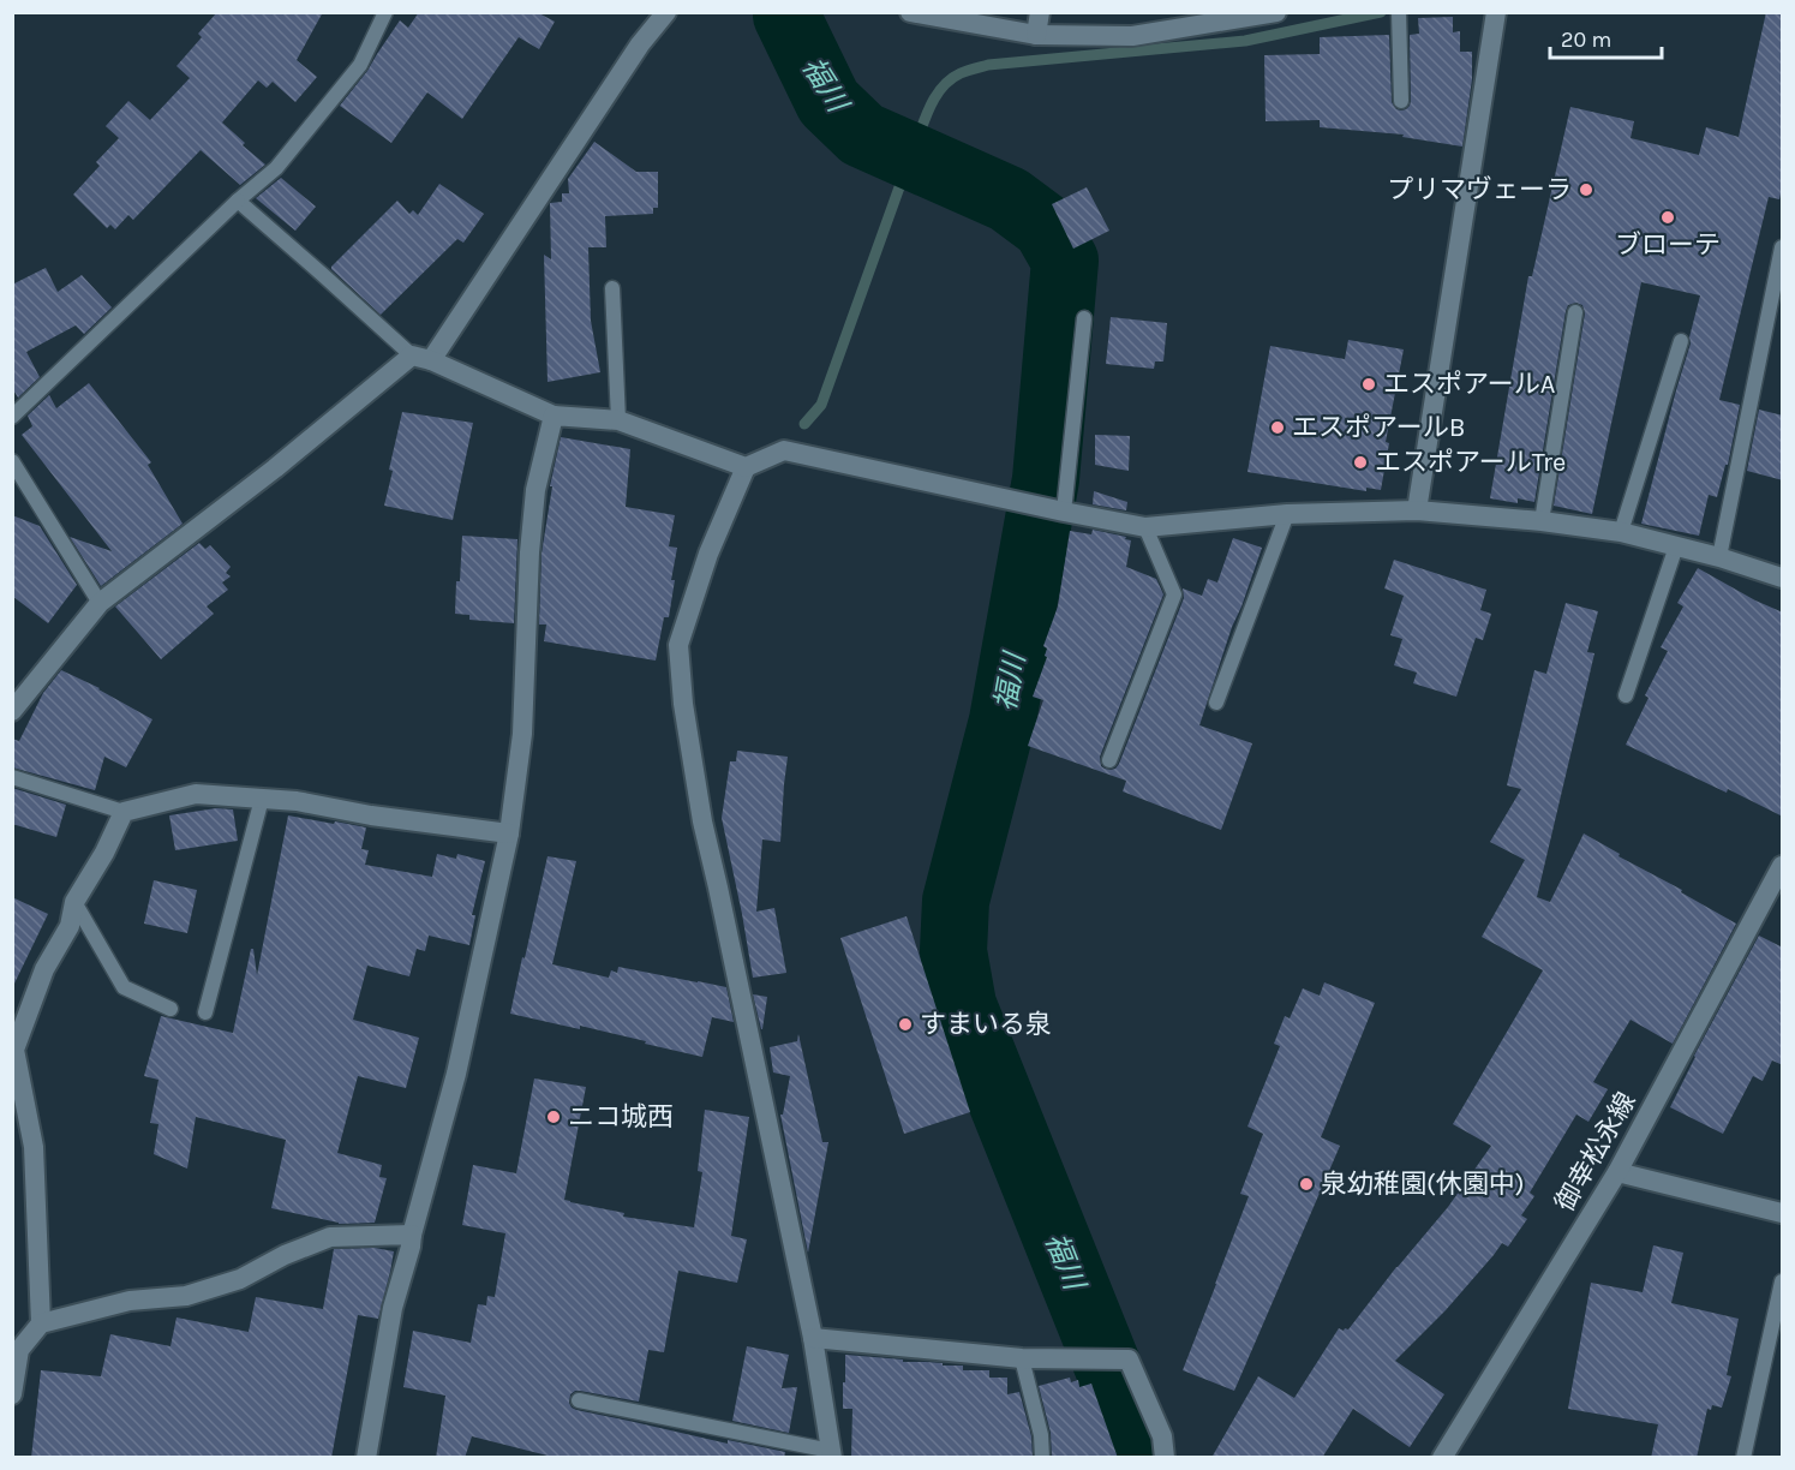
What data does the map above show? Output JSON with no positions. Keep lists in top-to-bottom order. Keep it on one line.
{"streets":{"street":["御幸松永線"]},"water":["福川"],"places":["プリマヴェーラ","ブローテ","エスポアールA","エスポアールB","エスポアールTre","すまいる泉","ニコ城西","泉幼稚園(休園中)"],"scale_bar":"20 m"}
